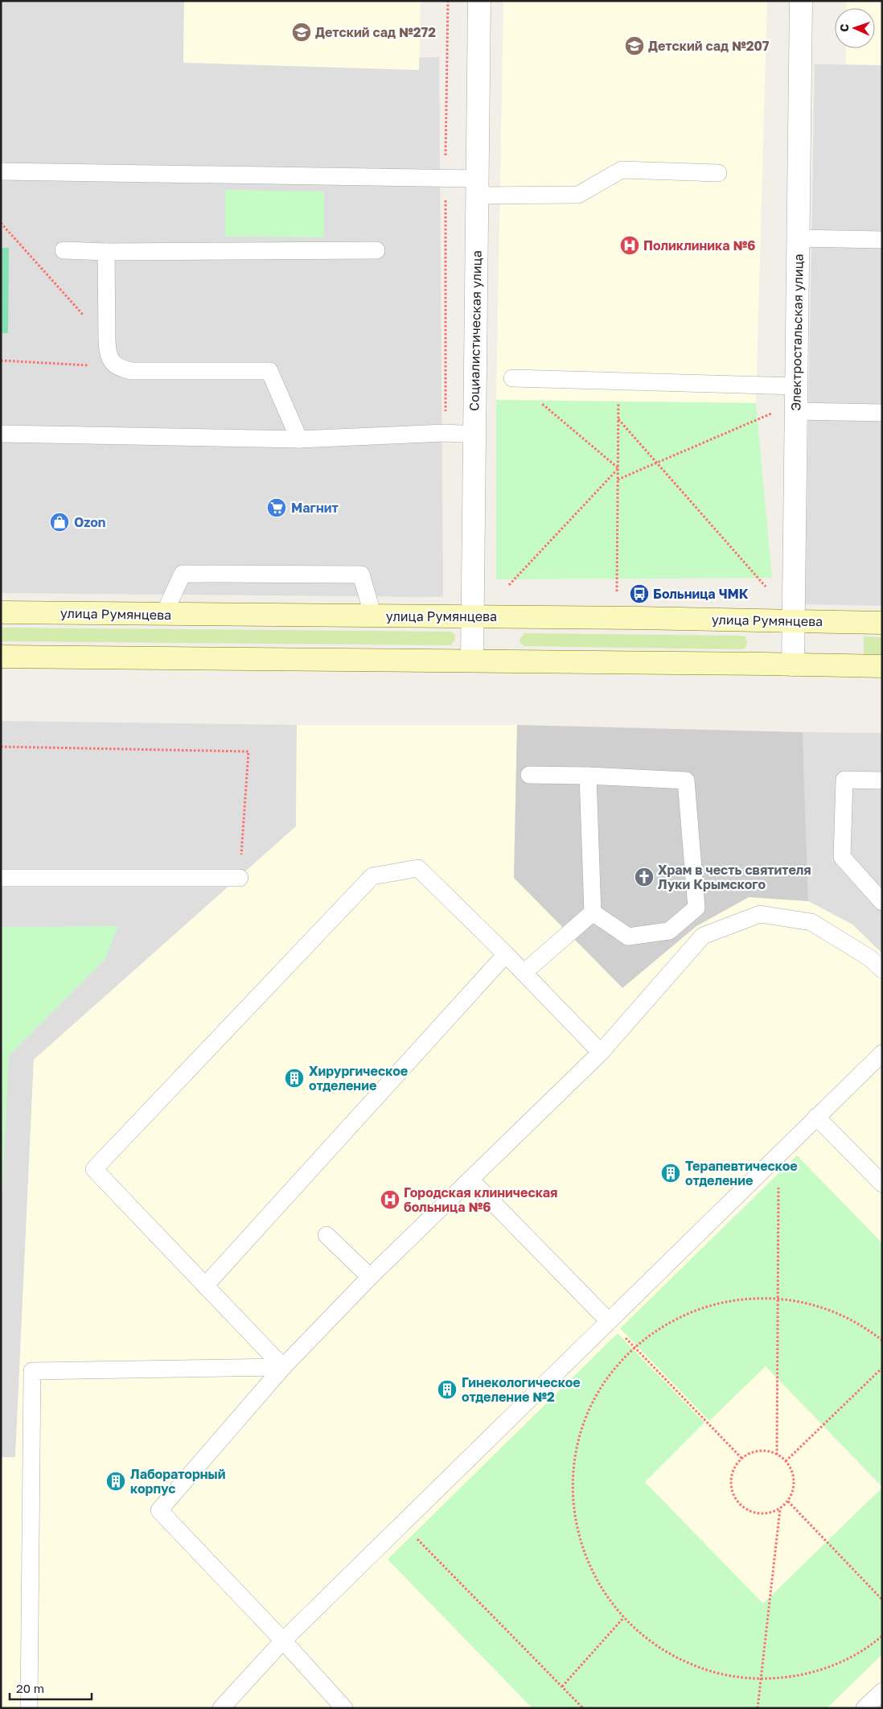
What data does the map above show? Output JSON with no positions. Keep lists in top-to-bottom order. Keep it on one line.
{"streets":{"main road":["улица Румянцева"],"street":["Социалистическая улица","Электростальская улица"]},"crossings":[["Социалистическая улица","улица Румянцева"],["Электростальская улица","улица Румянцева"]],"places":{"school or university":["Детский сад №272","Детский сад №207"],"hospital":["Поликлиника №6","Городская клиническая больница №6"],"supermarket":["Магнит"],"shop":["Ozon"],"bus stop":["Больница ЧМК"],"church":["Храм в честь святителя Луки Крымского"],"building":["Хирургическое отделение","Терапевтическое отделение","Гинекологическое отделение №2","Лабораторный корпус"]},"scale_bar":"20 m","north":"left"}
